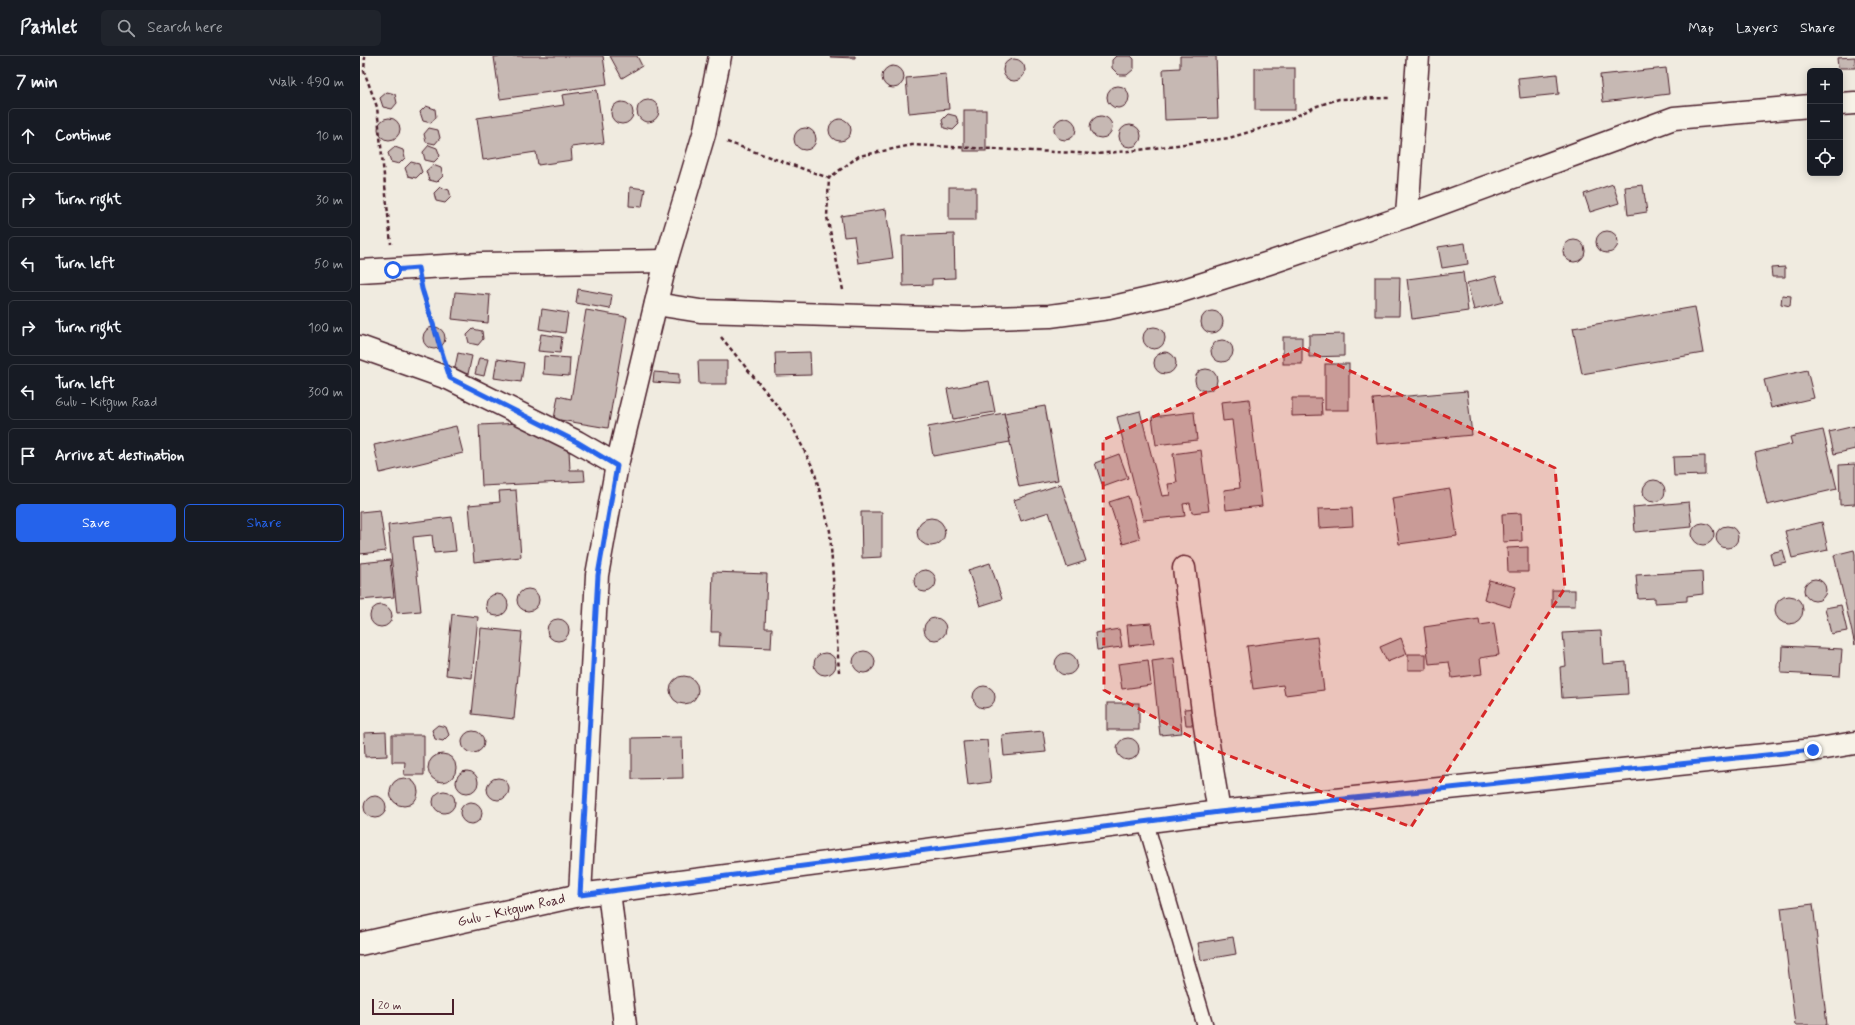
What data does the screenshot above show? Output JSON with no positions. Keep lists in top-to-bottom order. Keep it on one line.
{"streets":{"street":["Gulu - Kitgum Road"]},"scale_bar":"20 m","page":{"header":"Pathlet","search":"Search here","nav":["Map","Layers","Share"],"heading":["7 min","Walk · 490 m"],"map_buttons":["+","−"],"list":[["Continue","10 m"],["Turn right","30 m"],["Turn left","50 m"],["Turn right","100 m"],["Turn left","Gulu - Kitgum Road","300 m"],"Arrive at destination"],"buttons":["Save","Share"],"scale":"20 m"}}
